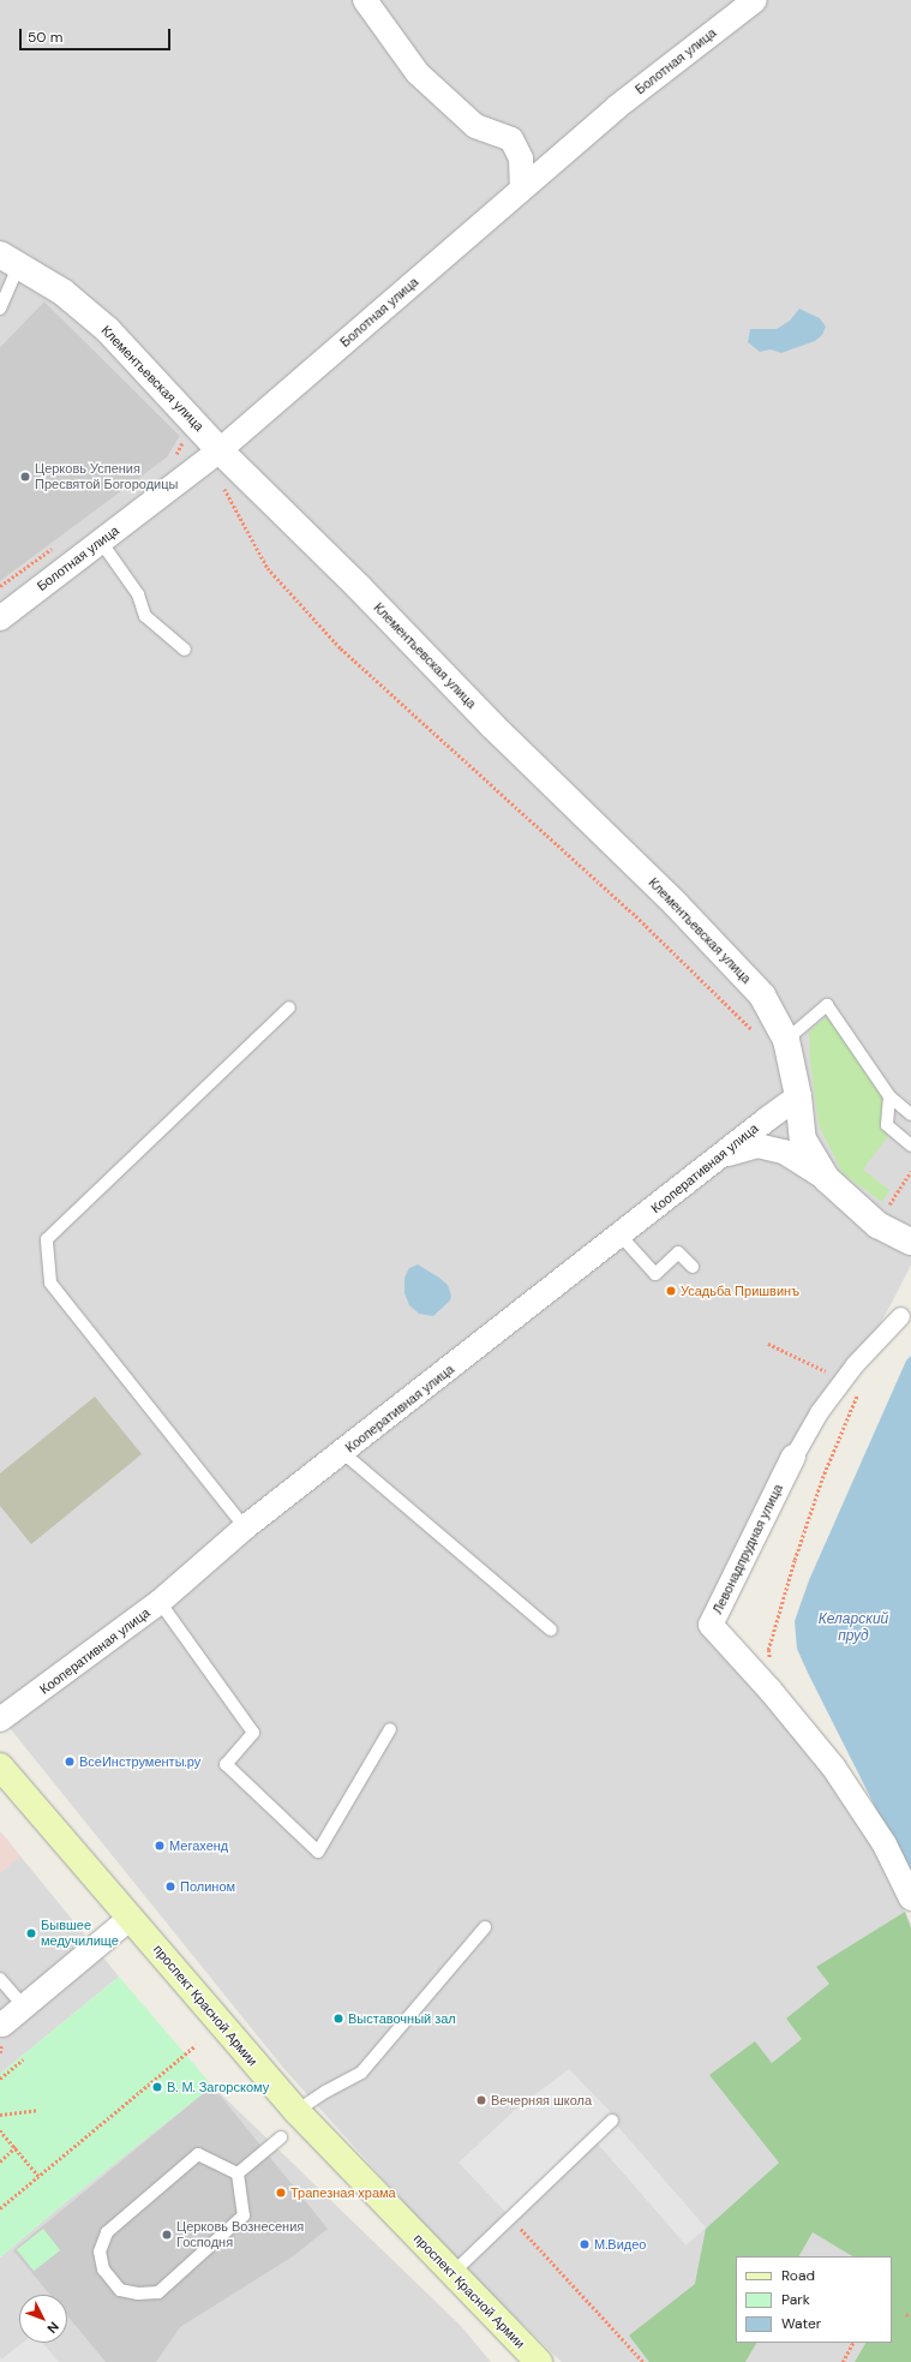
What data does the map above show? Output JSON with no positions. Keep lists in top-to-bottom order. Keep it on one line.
{"streets":{"main road":["проспект Красной Армии"],"street":["Болотная улица","Клементьевская улица","Кооперативная улица","Левонадпрудная улица"]},"crossings":[["Болотная улица","Клементьевская улица"],["Клементьевская улица","Кооперативная улица"]],"water":["Келарский пруд"],"places":["Церковь Успения Пресвятой Богородицы","Усадьба Пришвинъ","ВсеИнструменты.ру","Мегахенд","Полином","Бывшее медучилище","Выставочный зал","В. М. Загорскому","Вечерняя школа","Трапезная храма","Церковь Вознесения Господня","М.Видео"],"legend":["Road","Park","Water"],"scale_bar":"50 m","north":"bottom right"}
